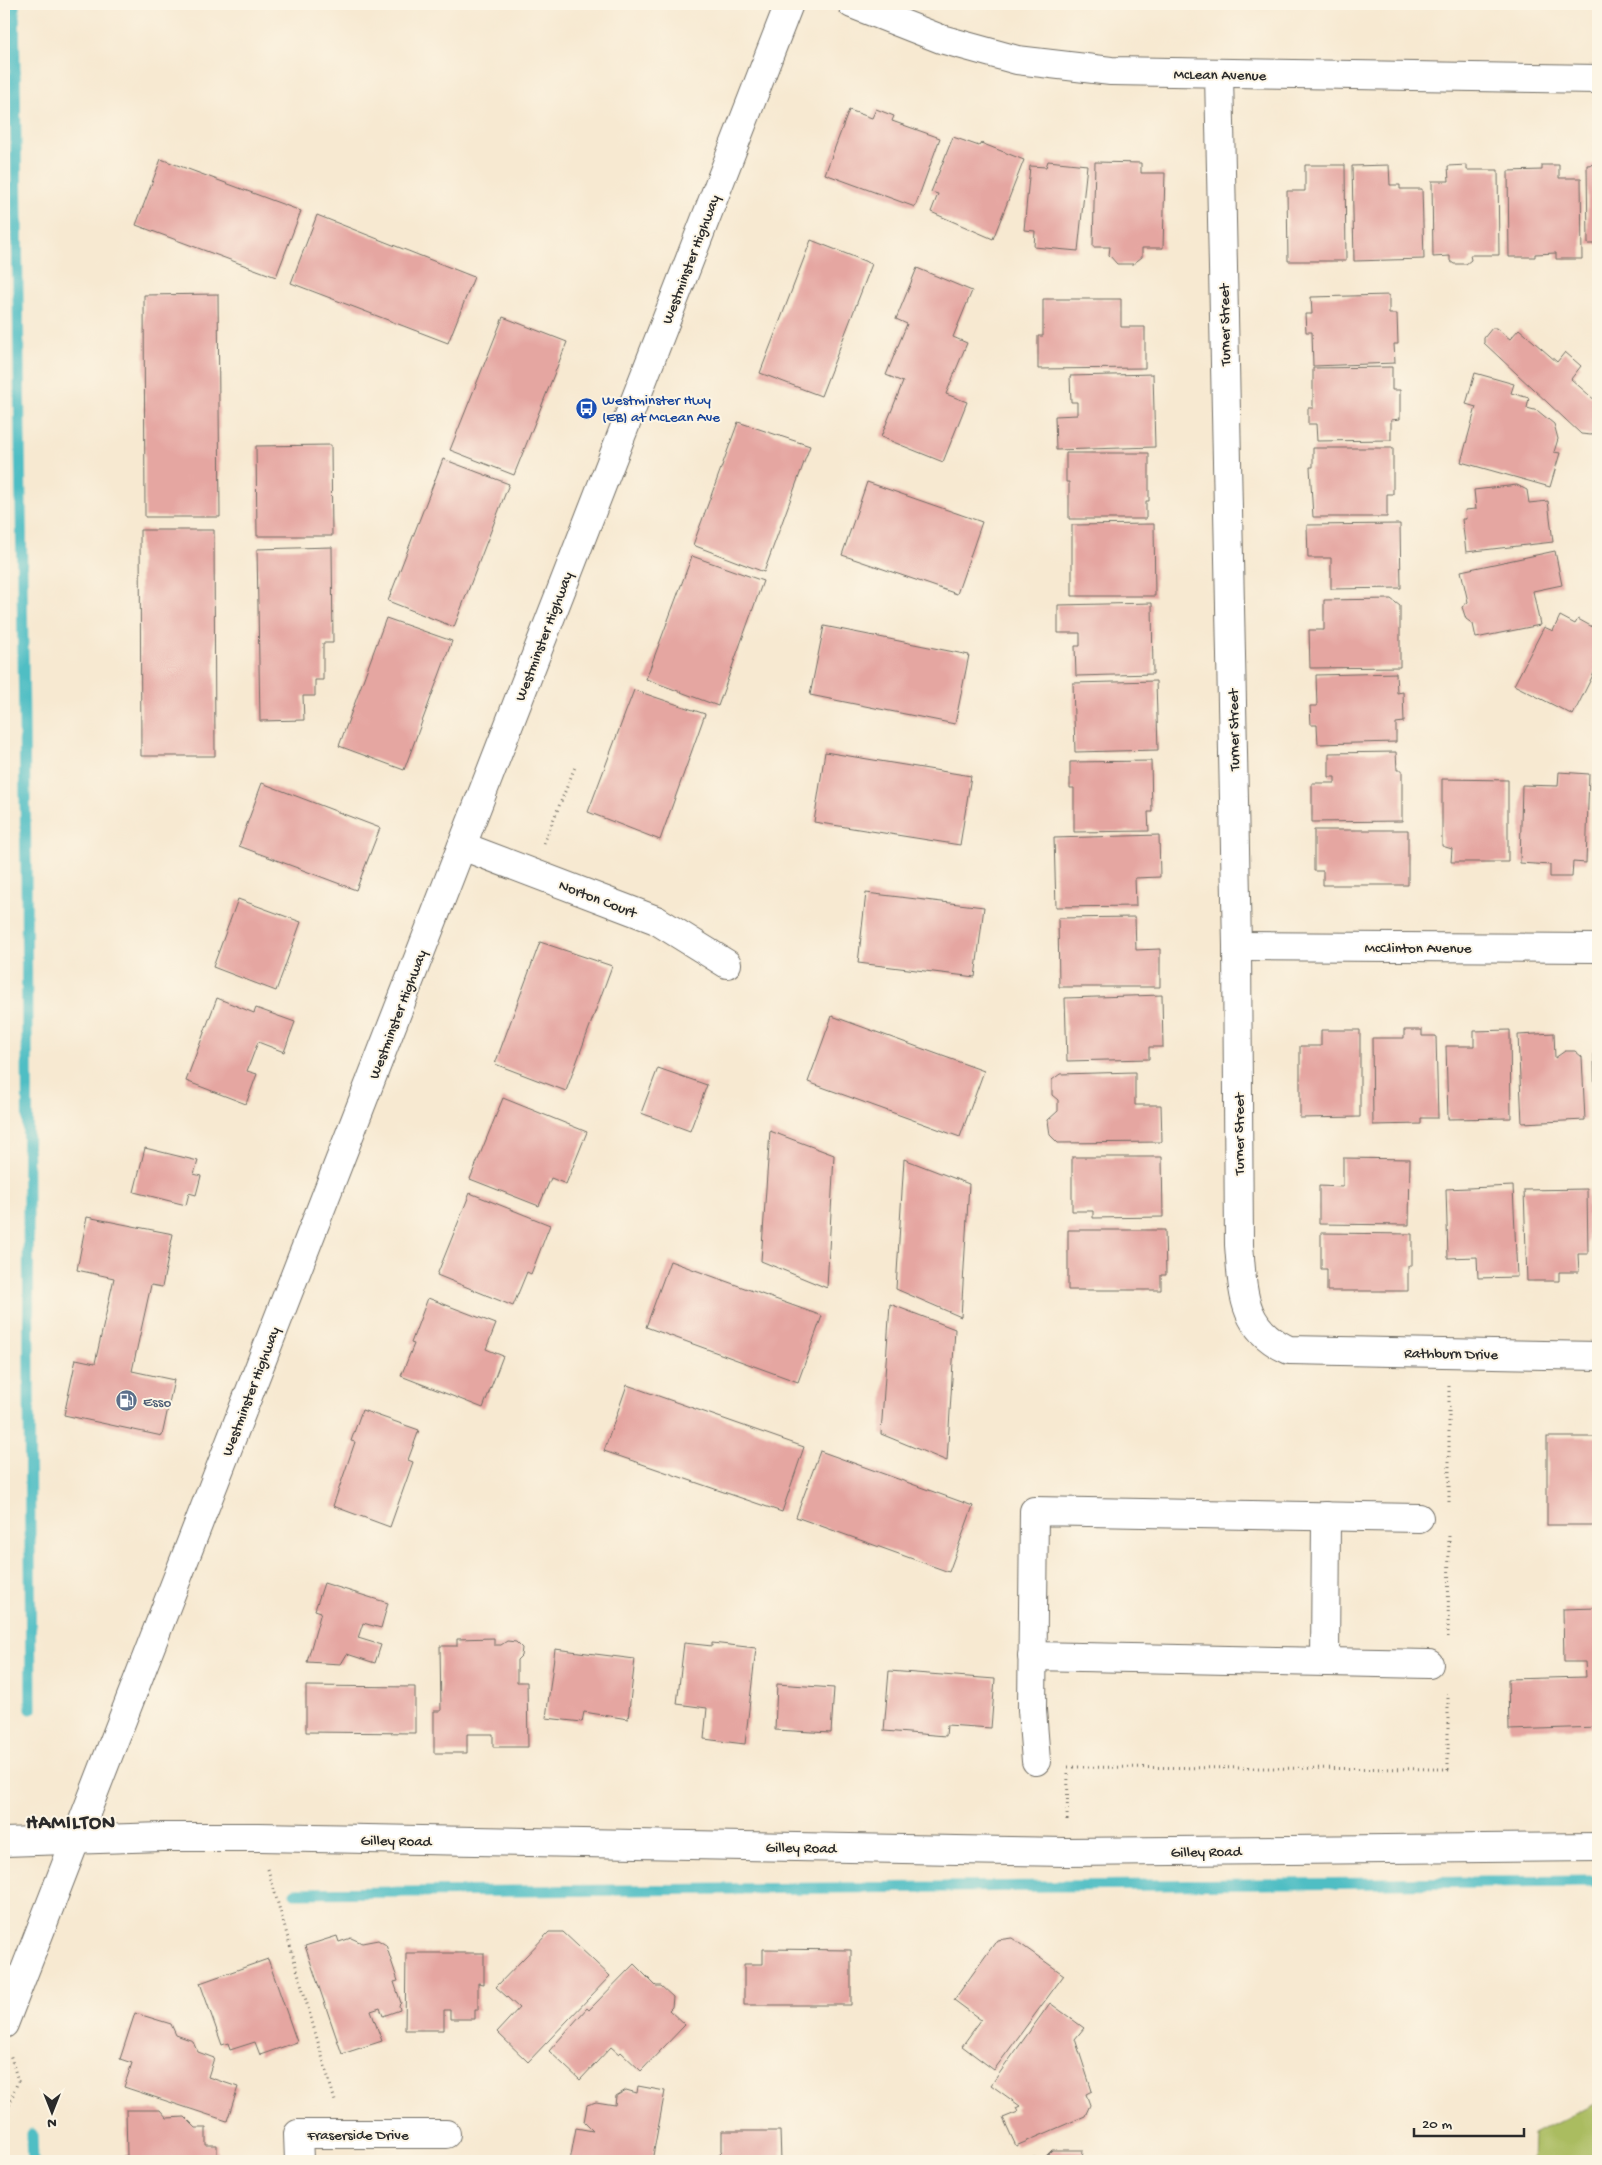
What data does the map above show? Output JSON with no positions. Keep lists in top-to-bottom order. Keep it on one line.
{"streets":{"street":["McLean Avenue","Westminster Highway","Turner Street","Norton Court","McClinton Avenue","Rathburn Drive","Gilley Road","Fraserside Drive"]},"crossings":[["McLean Avenue","Turner Street"],["Westminster Highway","Norton Court"],["Westminster Highway","Gilley Road"],["Turner Street","McClinton Avenue"],["Turner Street","Rathburn Drive"]],"districts":["HAMILTON"],"places":{"bus stop":["Westminster Hwy (EB) at McLean Ave"],"fuel station":["Esso"]},"scale_bar":"20 m","north":"bottom"}
